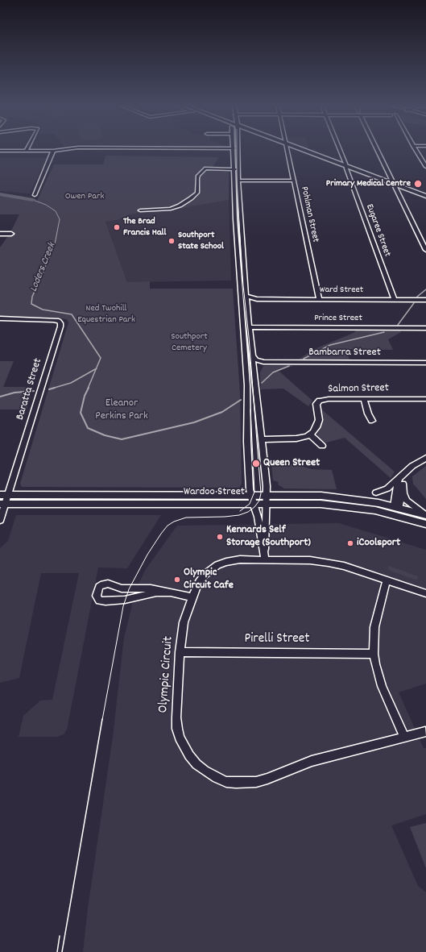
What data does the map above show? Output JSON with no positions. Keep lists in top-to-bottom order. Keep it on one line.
{"streets":{"main road":["Wardoo Street"],"street":["Pohlman Street","Eugaree Street","Ward Street","Prince Street","Bambarra Street","Baratta Street","Salmon Street","Pirelli Street","Olympic Circuit"]},"crossings":[["Pohlman Street","Ward Street"],["Eugaree Street","Ward Street"],["Baratta Street","Wardoo Street"],["Pirelli Street","Olympic Circuit"]],"water":["Loders Creek"],"parks":["Owen Park","Ned Twohill Equestrian Park","Southport Cemetery","Eleanor Perkins Park"],"places":["Primary Medical Centre","The Brad Francis Hall","Southport State School","Queen Street","Kennards Self Storage (Southport)","iCoolsport","Olympic Circuit Cafe"]}
